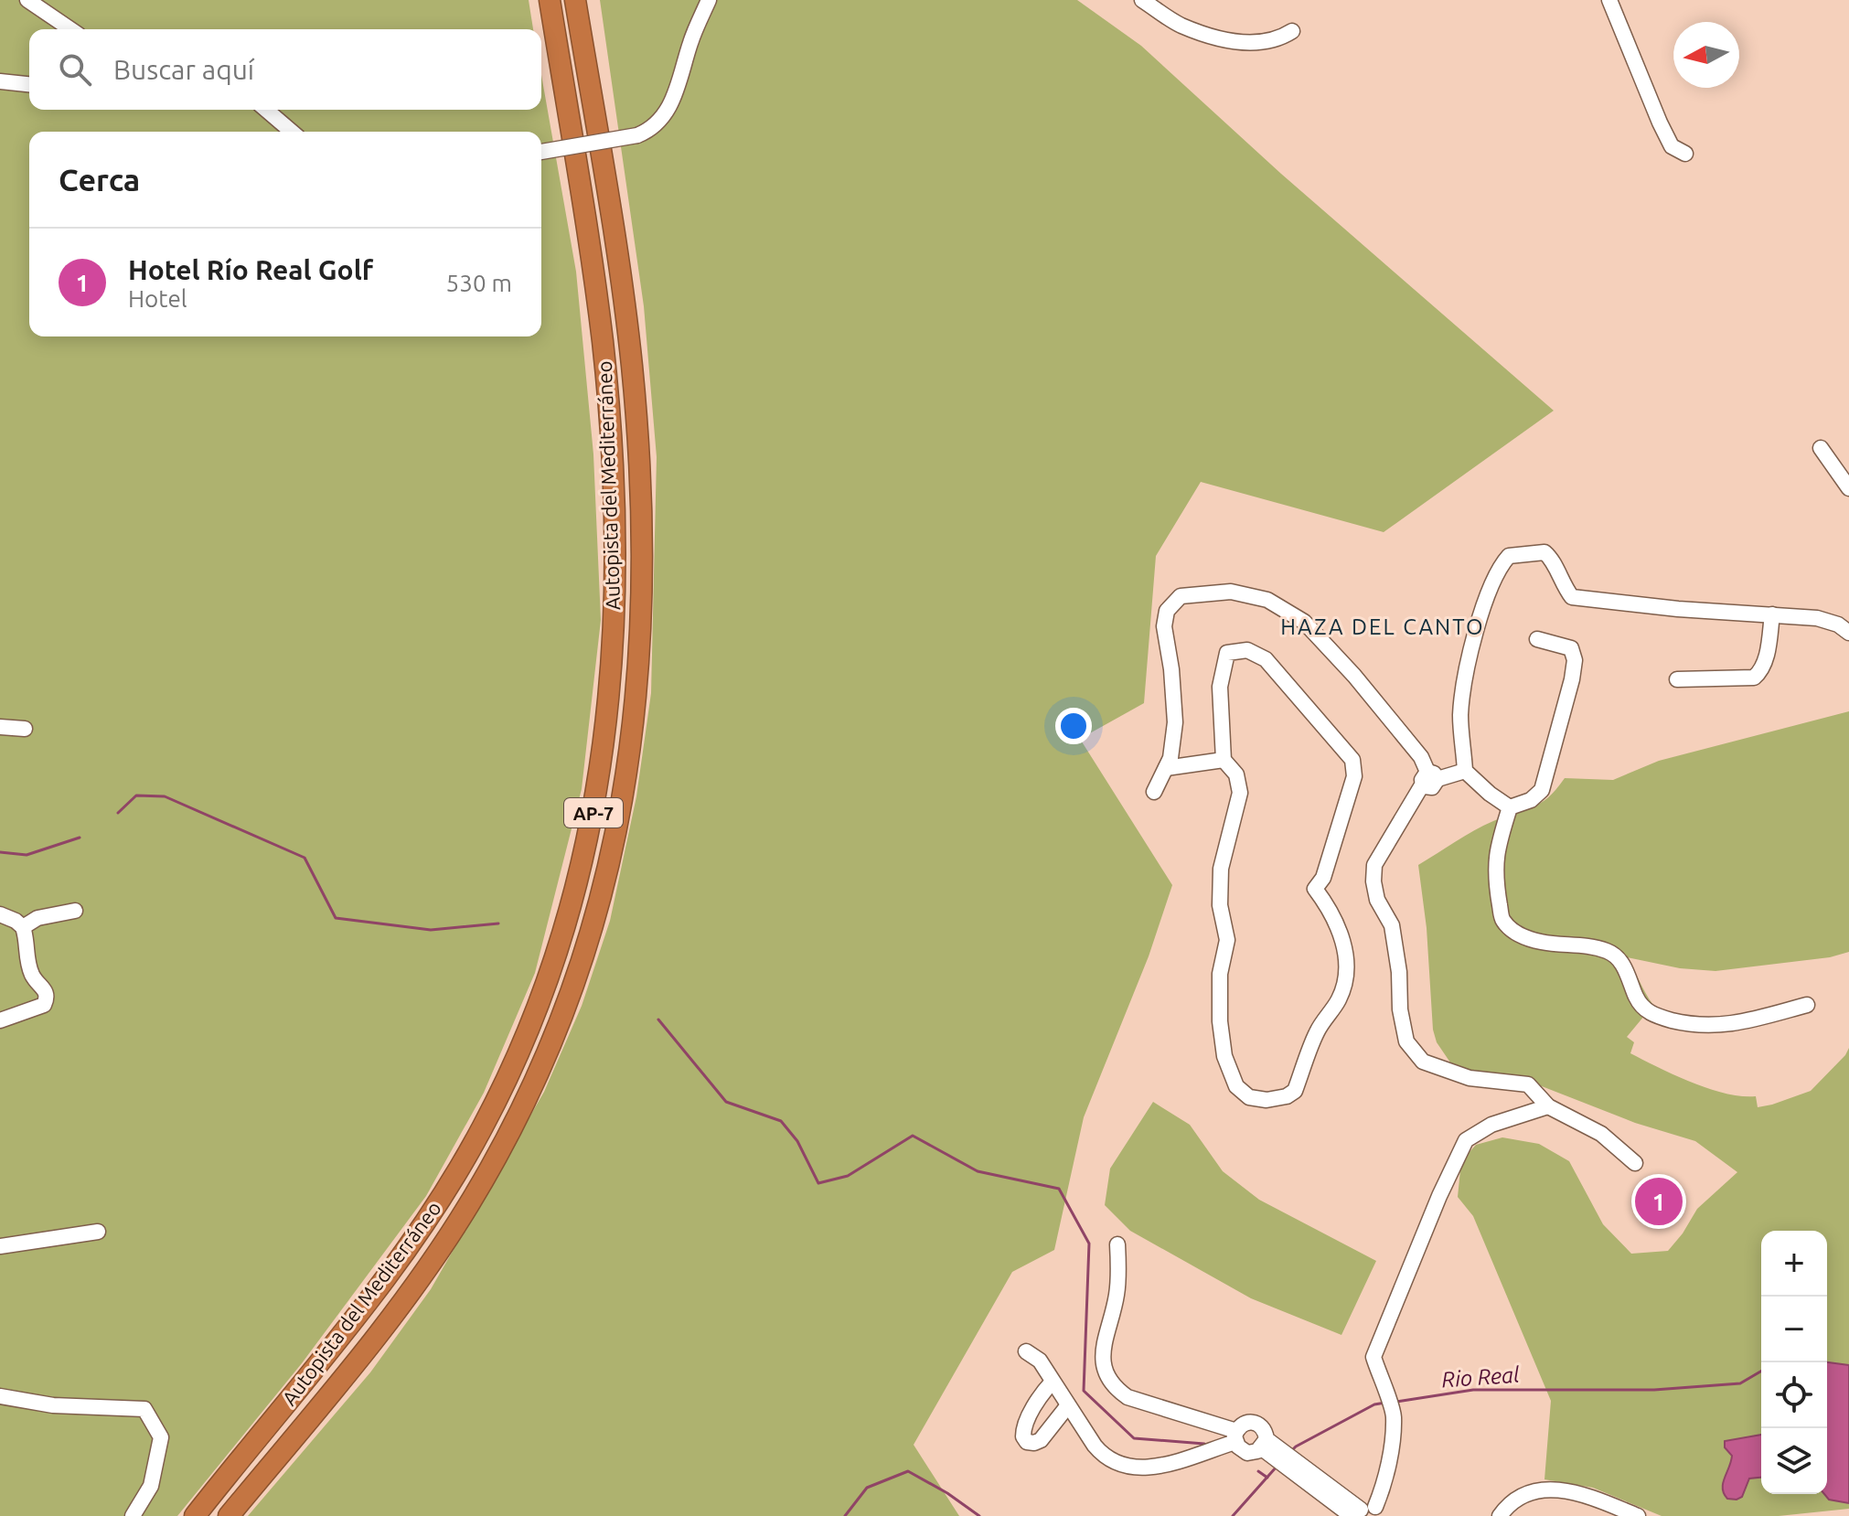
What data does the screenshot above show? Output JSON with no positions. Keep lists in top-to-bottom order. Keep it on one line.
{"streets":{"highway":["Autopista del Mediterráneo","AP-7"]},"districts":["HAZA DEL CANTO"],"water":["Rio Real"],"north":"left","page":{"search":"Buscar aquí","heading":"Cerca","list":[{"mark":"1","name":"Hotel Río Real Golf","note":"Hotel","value":"530 m"}],"pins":"1","map_buttons":["+","−"]}}
